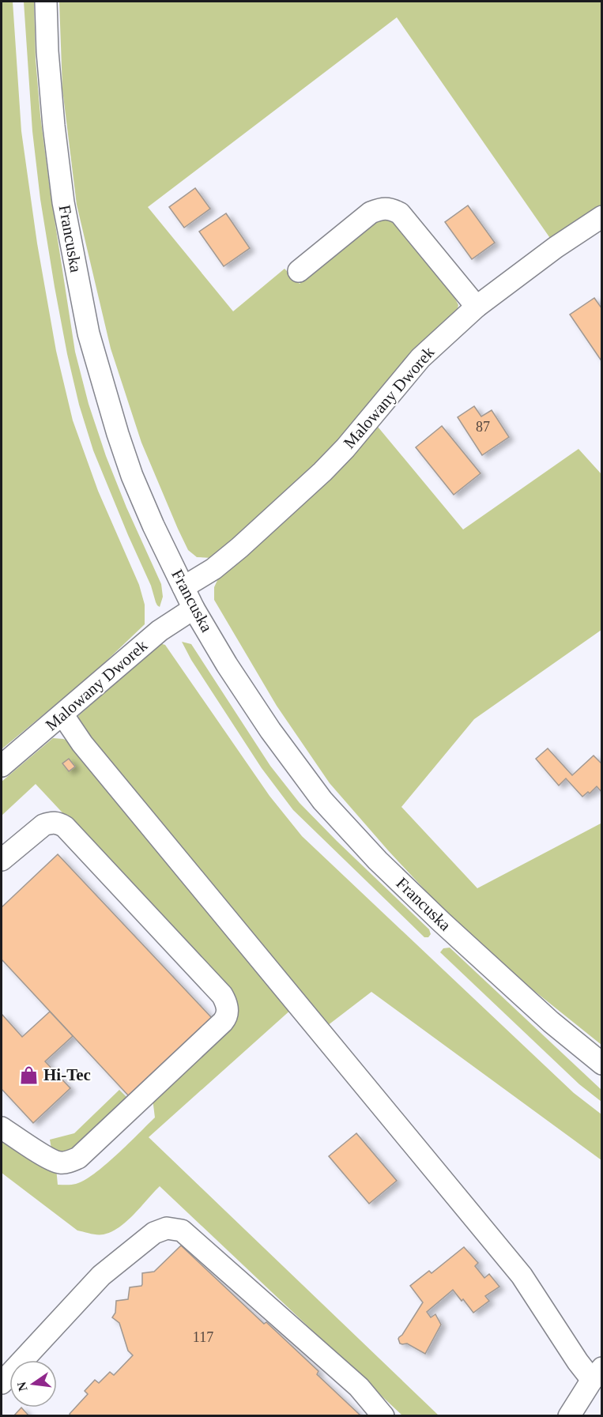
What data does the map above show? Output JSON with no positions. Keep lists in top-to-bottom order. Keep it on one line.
{"streets":{"street":["Francuska","Malowany Dworek"]},"crossings":[["Francuska","Malowany Dworek"]],"places":{"shop":["Hi-Tec"]},"house_numbers":["87","117"],"north":"left"}
